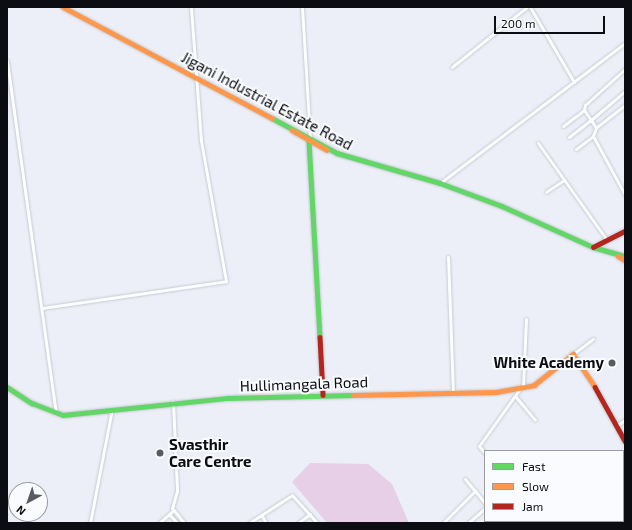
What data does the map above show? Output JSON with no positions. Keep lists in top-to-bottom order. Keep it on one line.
{"streets":{"street":["Jigani Industrial Estate Road","Hullimangala Road"]},"places":["White Academy","Svasthir Care Centre"],"legend":["Fast","Slow","Jam"],"scale_bar":"200 m","north":"bottom left"}
